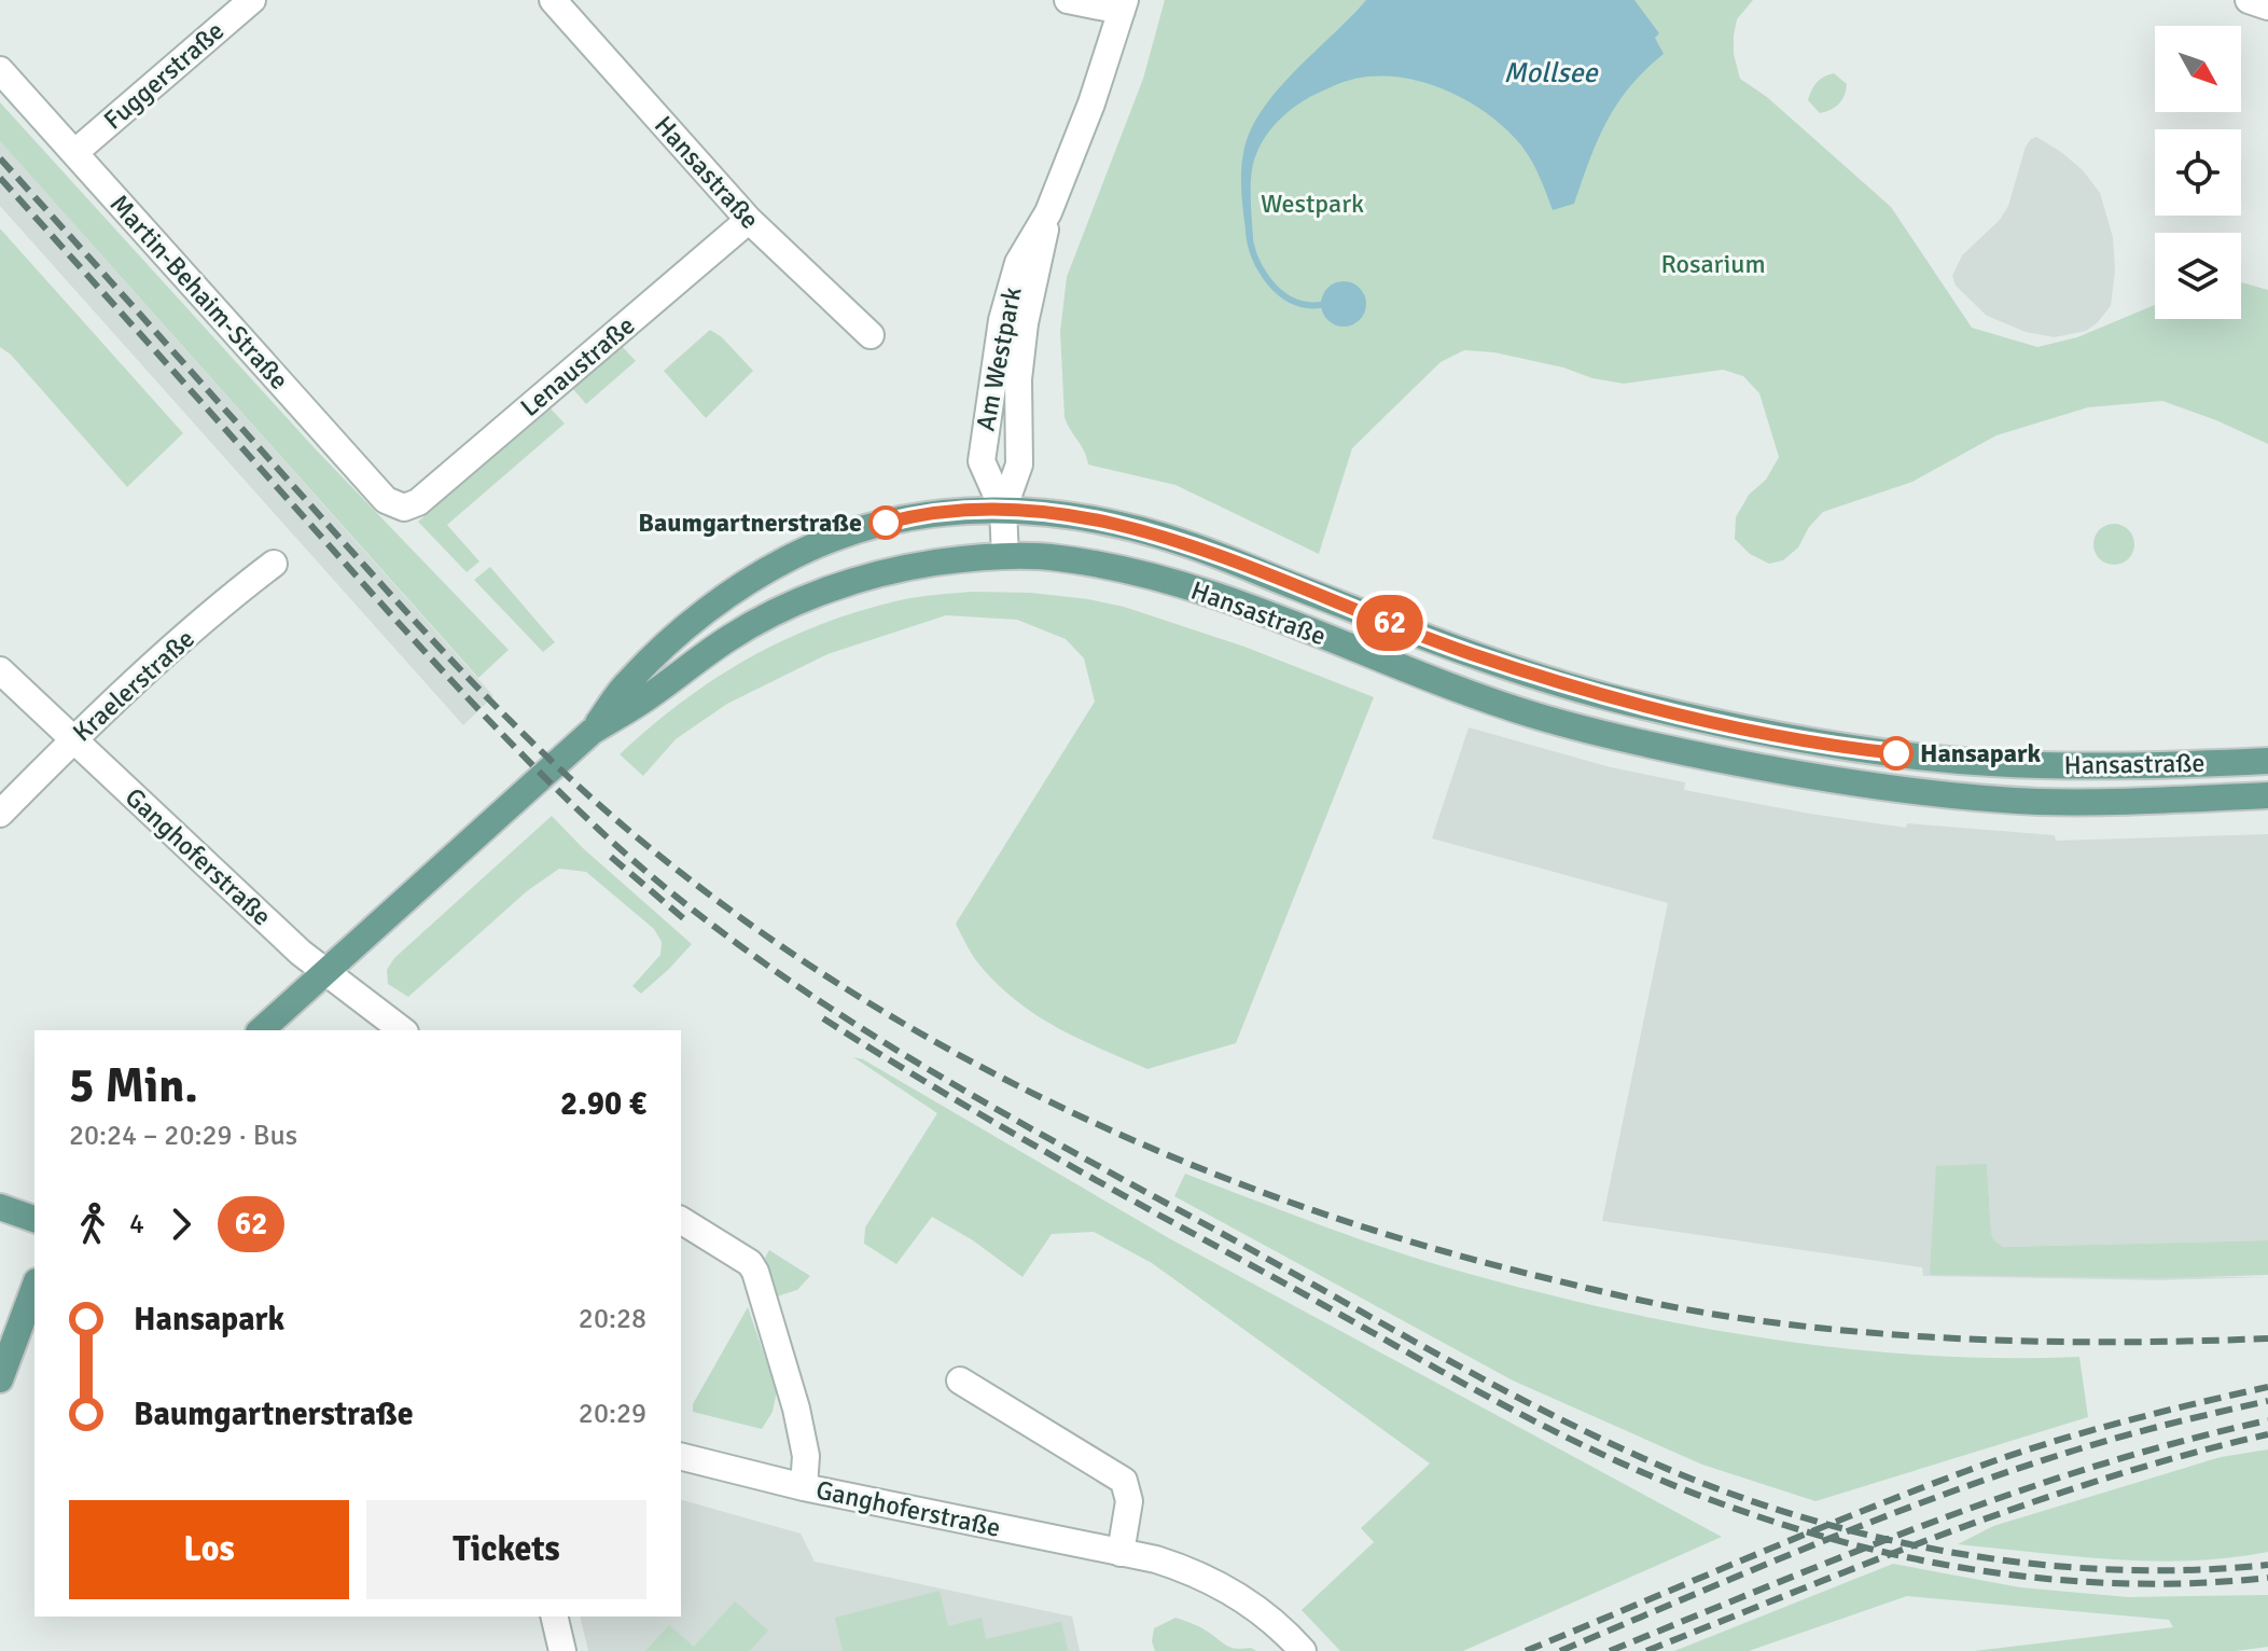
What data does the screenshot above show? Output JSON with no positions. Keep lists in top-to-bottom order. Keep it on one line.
{"streets":{"main road":["Hansastraße"],"street":["Fuggerstraße","Martin-Behaim-Straße","Am Westpark","Lenaustraße","Kraelerstraße","Ganghoferstraße"]},"crossings":[["Fuggerstraße","Martin-Behaim-Straße"],["Hansastraße","Am Westpark"],["Hansastraße","Lenaustraße"],["Martin-Behaim-Straße","Lenaustraße"],["Kraelerstraße","Ganghoferstraße"]],"water":["Mollsee"],"parks":["Westpark","Rosarium"],"places":["Baumgartnerstraße","Hansapark"],"lines":["bus line 62"],"north":"bottom right","page":{"on_map":"62","heading":["5 Min.","20:24 – 20:29 · Bus","2.90 €"],"legs":["4","62"],"list":[{"name":"Hansapark","value":"20:28"},{"name":"Baumgartnerstraße","value":"20:29"}],"buttons":["Los","Tickets"]}}
